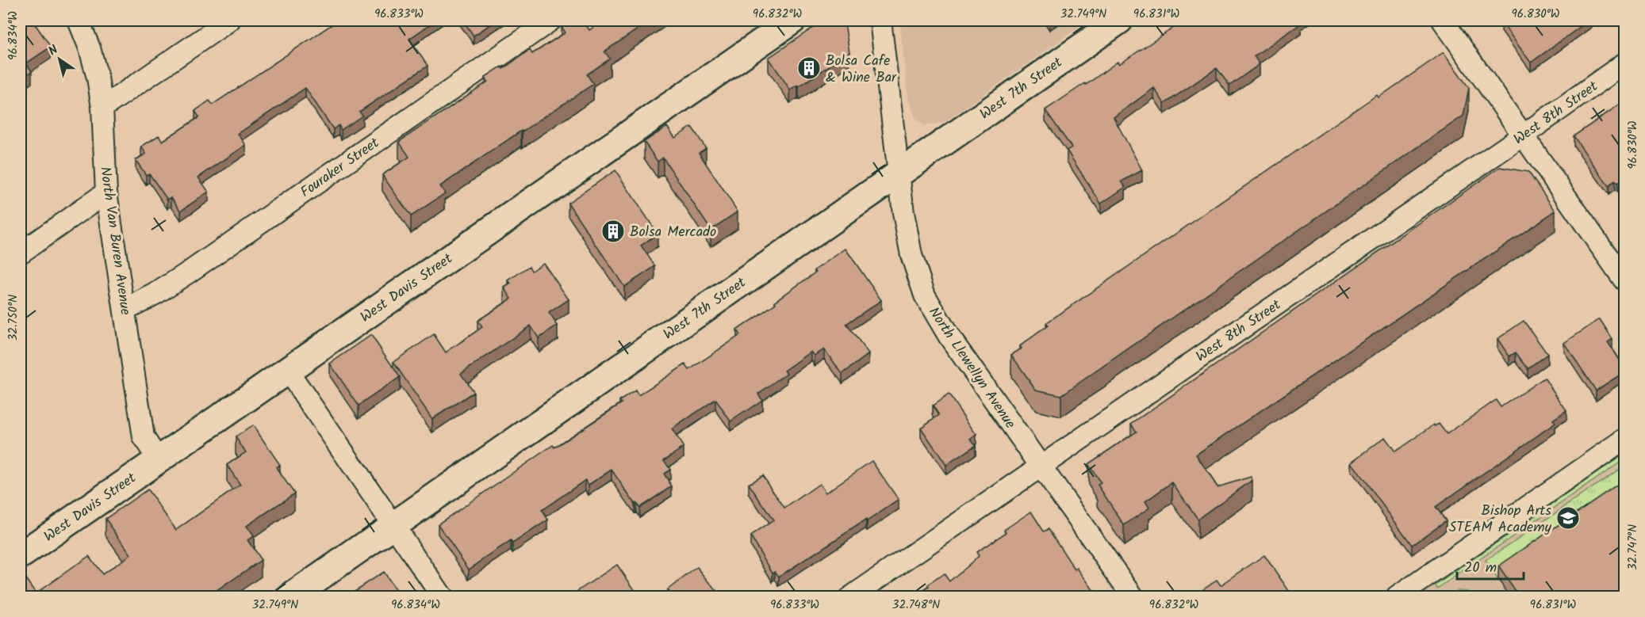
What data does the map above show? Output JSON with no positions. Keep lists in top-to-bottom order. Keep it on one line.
{"streets":{"street":["West 7th Street","West 8th Street","Fouraker Street","North Van Buren Avenue","West Davis Street","North Llewellyn Avenue"]},"crossings":[["West 7th Street","North Llewellyn Avenue"],["West 8th Street","North Llewellyn Avenue"],["Fouraker Street","North Van Buren Avenue"],["North Van Buren Avenue","West Davis Street"]],"places":{"building":["Bolsa Cafe & Wine Bar","Bolsa Mercado"],"school or university":["Bishop Arts STEAM Academy"]},"scale_bar":"20 m","north":"top left","coordinates":["96.833°W","96.832°W","32.749°N","96.831°W","96.830°W","96.834°W","32.750°N","32.747°N","32.748°N"]}
